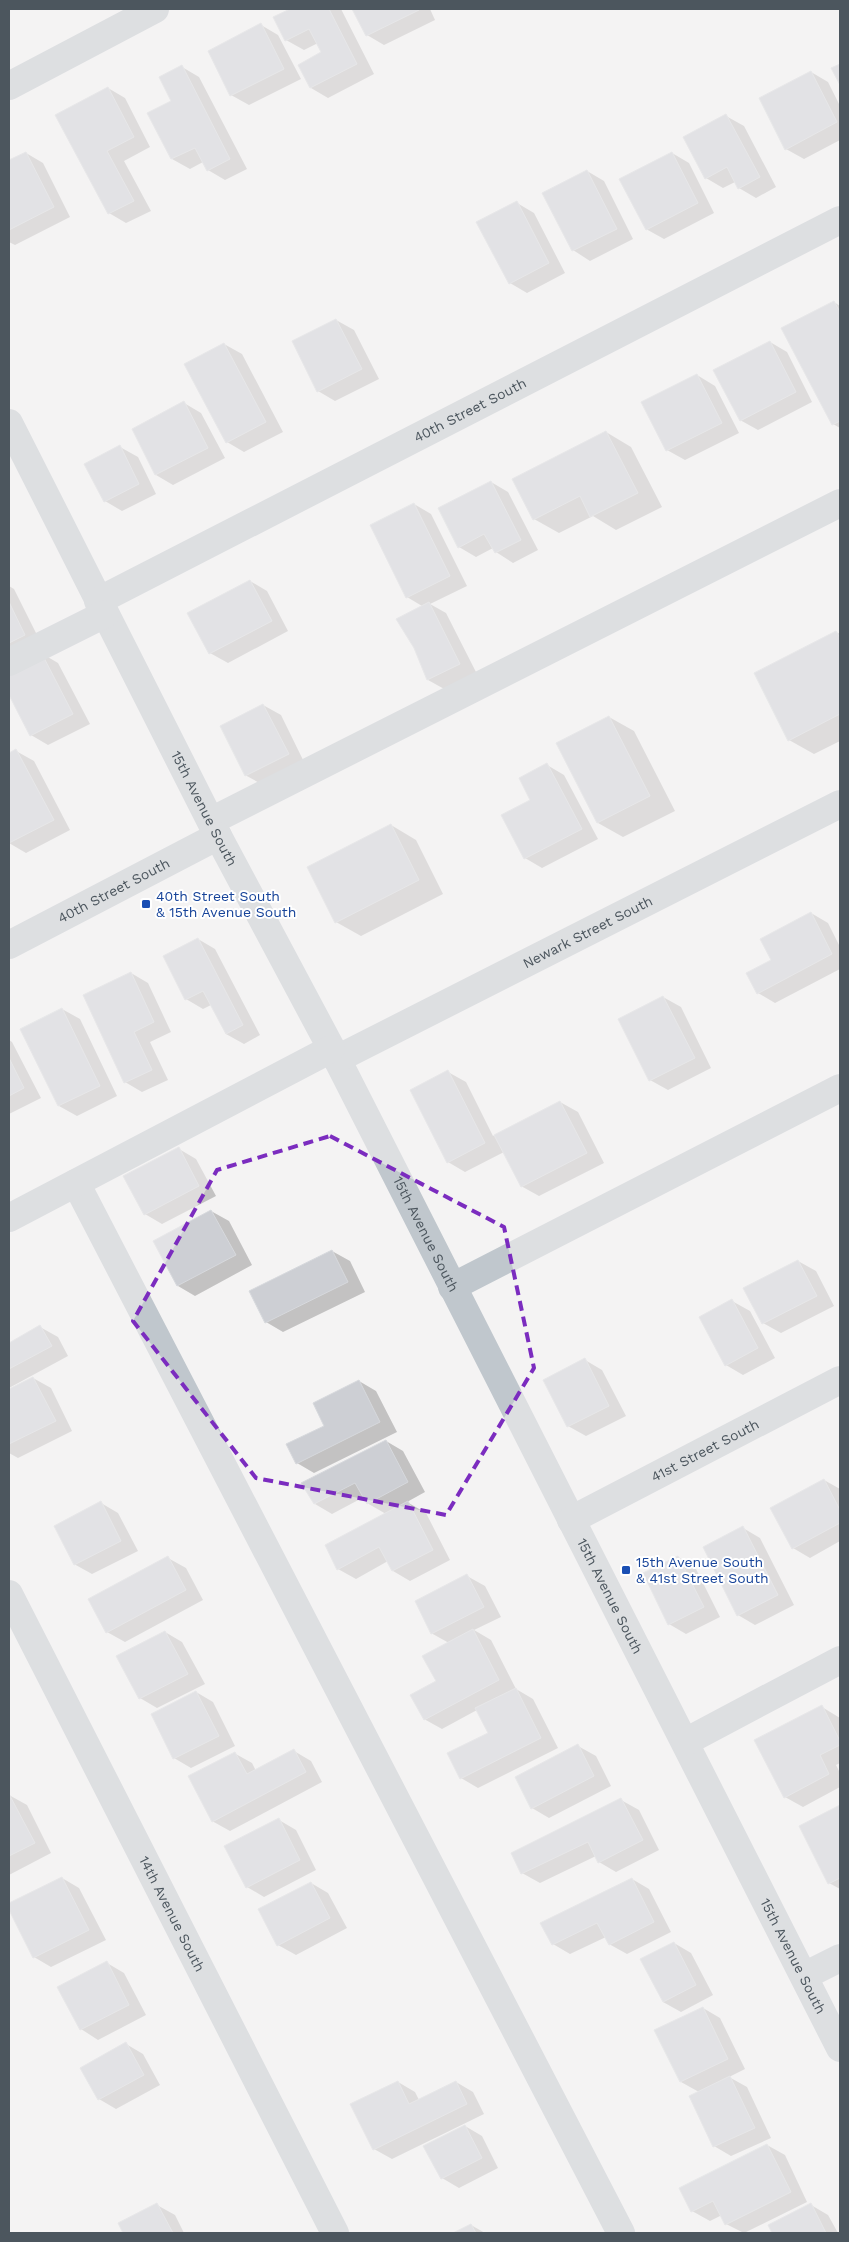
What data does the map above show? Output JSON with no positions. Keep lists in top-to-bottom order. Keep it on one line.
{"streets":{"street":["40th Street South","15th Avenue South","Newark Street South","41st Street South","14th Avenue South"]},"crossings":[["40th Street South","15th Avenue South"],["15th Avenue South","Newark Street South"],["15th Avenue South","41st Street South"]],"places":{"transit":["40th Street South & 15th Avenue South","15th Avenue South & 41st Street South"]}}
